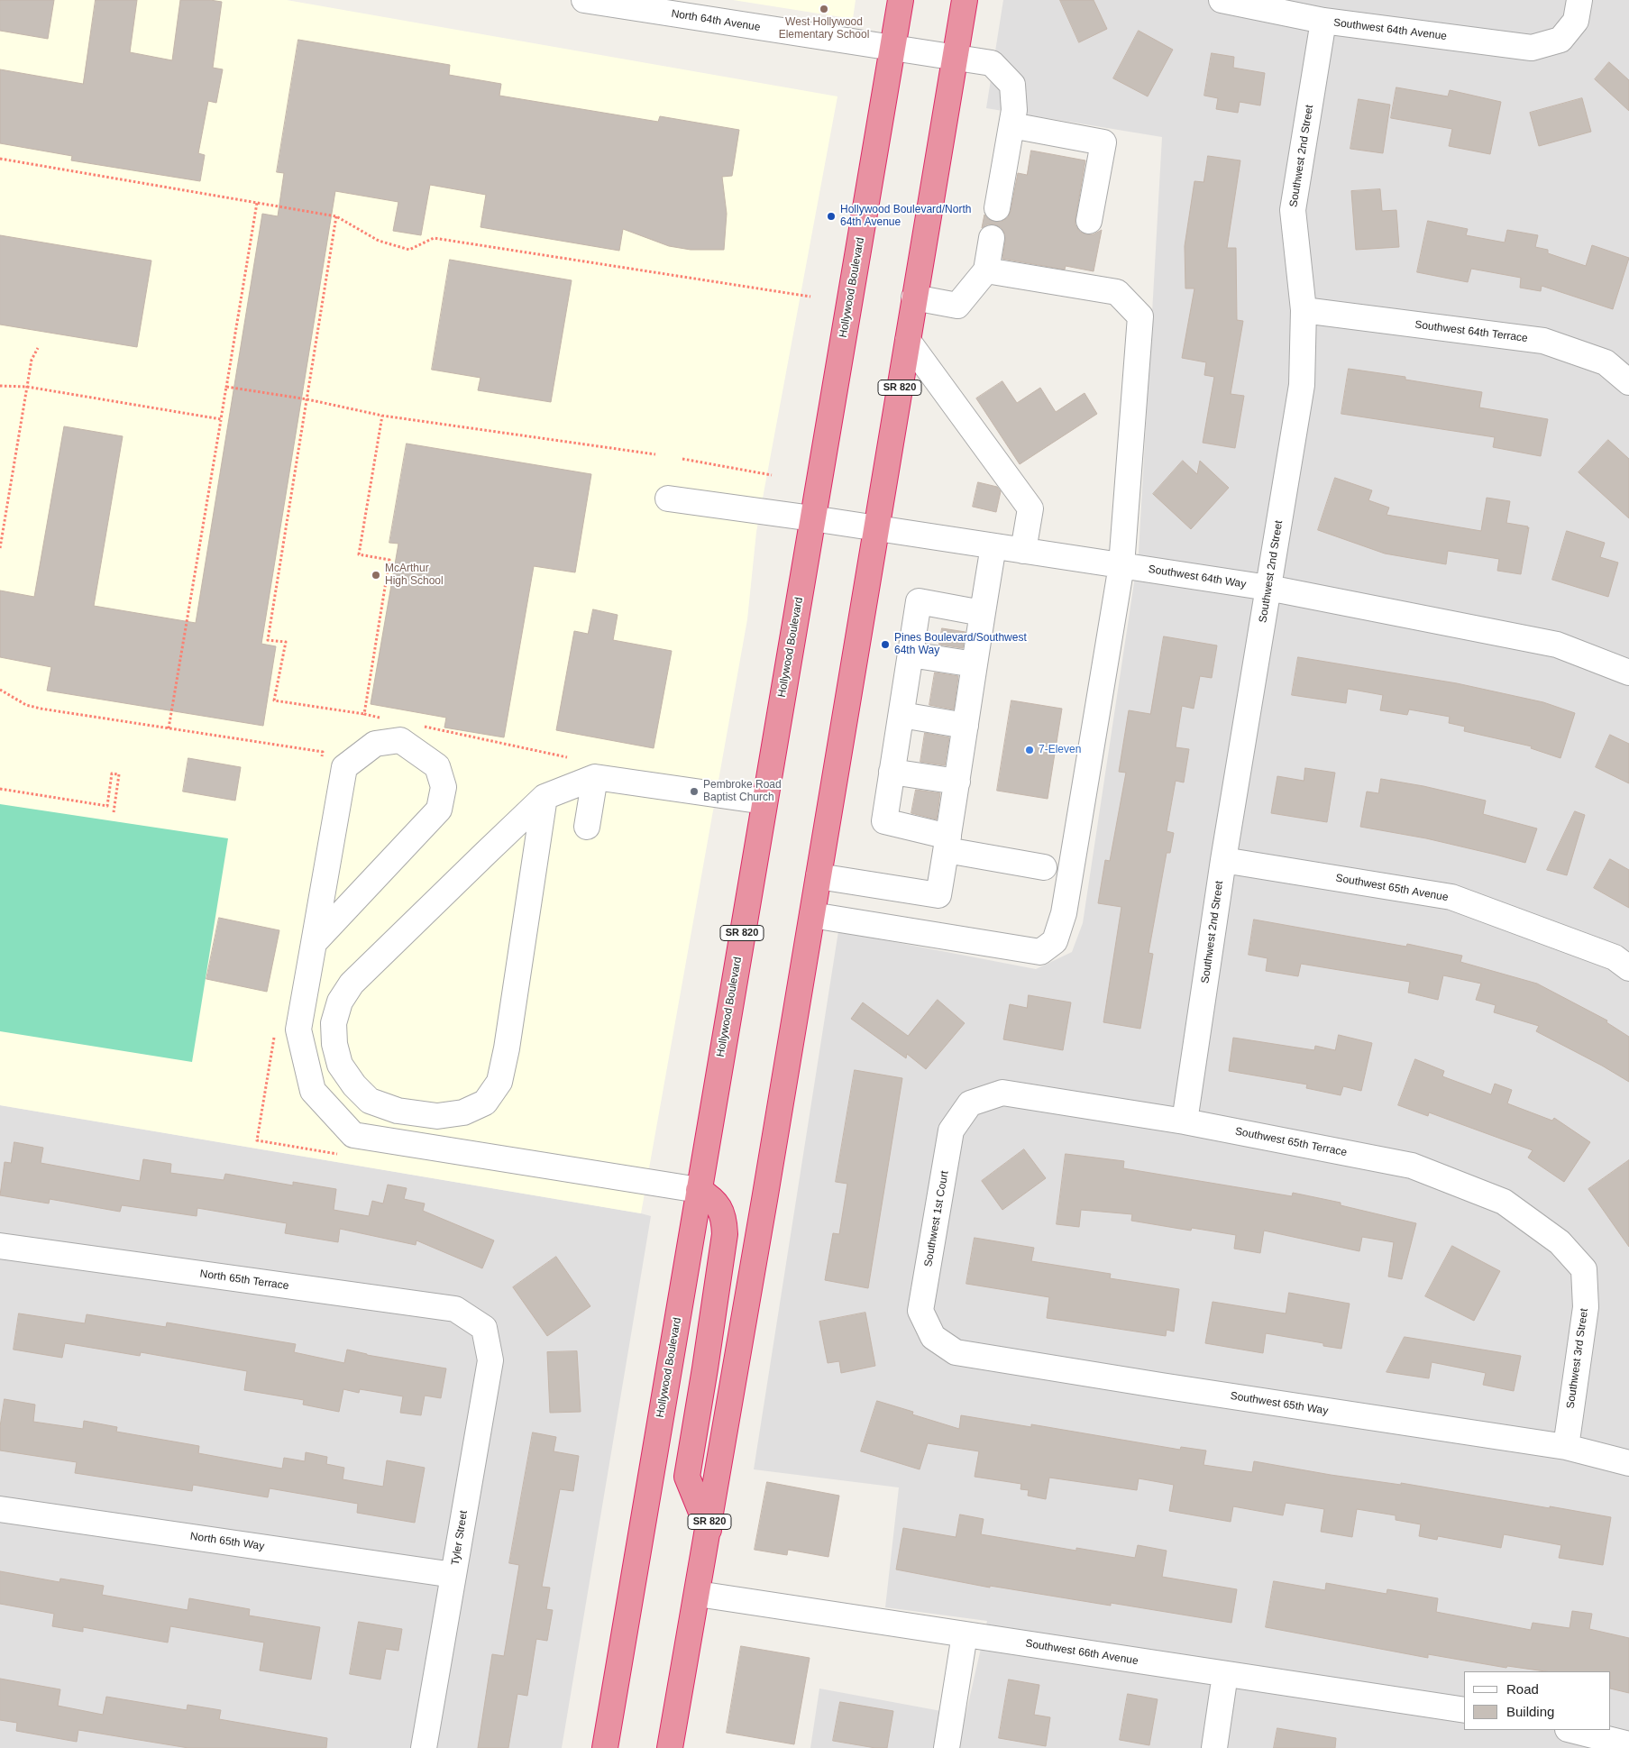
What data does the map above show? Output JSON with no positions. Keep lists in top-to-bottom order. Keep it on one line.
{"streets":{"highway":["Hollywood Boulevard","SR 820"],"street":["North 64th Avenue","Southwest 64th Avenue","Southwest 2nd Street","Southwest 64th Terrace","Southwest 64th Way","Southwest 65th Avenue","Southwest 65th Terrace","Southwest 1st Court","North 65th Terrace","Southwest 3rd Street","Southwest 65th Way","Tyler Street","North 65th Way","Southwest 66th Avenue"]},"crossings":[["North 64th Avenue","Hollywood Boulevard"],["North 64th Avenue","SR 820"],["Southwest 64th Avenue","Southwest 2nd Street"],["Southwest 2nd Street","Southwest 64th Terrace"],["Southwest 2nd Street","Southwest 64th Way"],["Southwest 2nd Street","Southwest 65th Avenue"],["Southwest 2nd Street","Southwest 65th Terrace"],["Hollywood Boulevard","Southwest 64th Way"],["SR 820","Southwest 64th Way"],["SR 820","Southwest 66th Avenue"],["Southwest 65th Terrace","Southwest 1st Court"],["Southwest 65th Terrace","Southwest 3rd Street"],["Southwest 1st Court","Southwest 65th Way"],["North 65th Terrace","Tyler Street"],["Southwest 3rd Street","Southwest 65th Way"],["Tyler Street","North 65th Way"]],"places":["West Hollywood Elementary School","Hollywood Boulevard/North 64th Avenue","McArthur High School","Pines Boulevard/Southwest 64th Way","7-Eleven","Pembroke Road Baptist Church"],"legend":["Road","Building"]}
